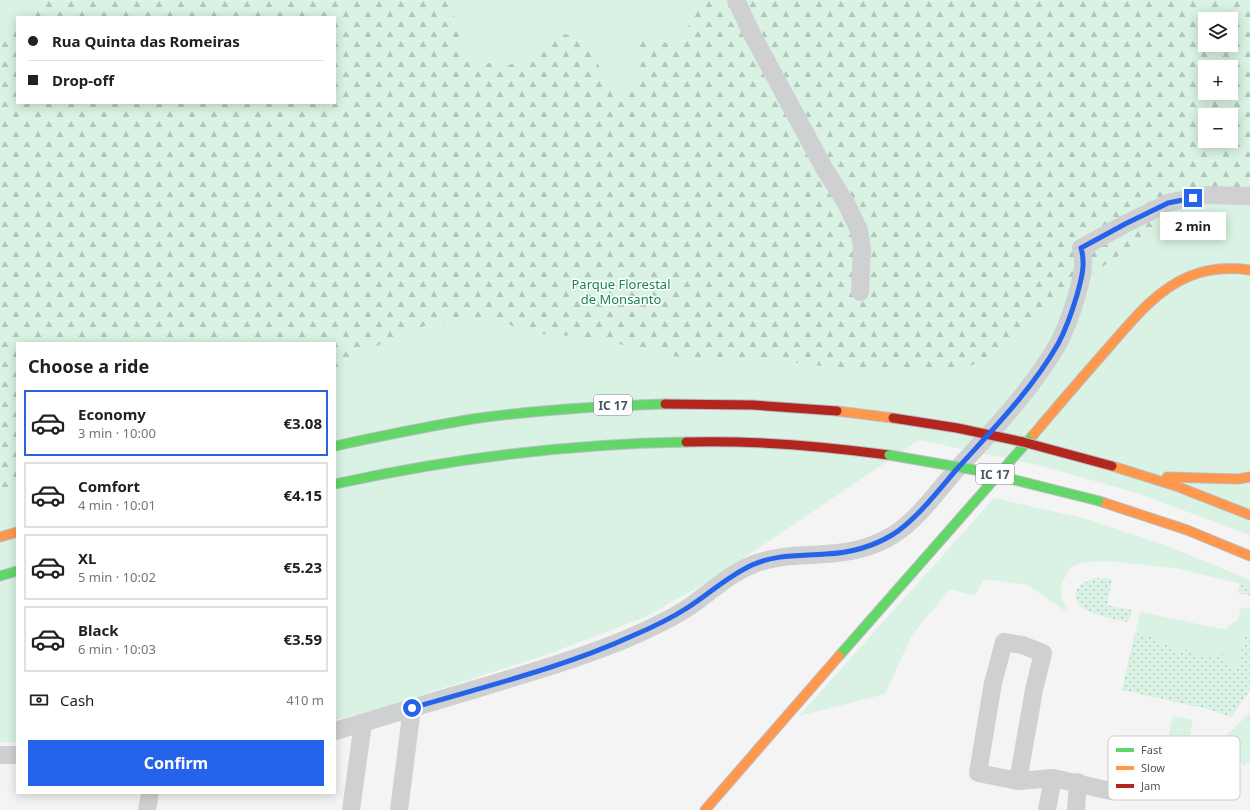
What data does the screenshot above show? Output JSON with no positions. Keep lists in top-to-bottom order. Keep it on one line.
{"streets":{"highway":["IC 17"]},"parks":["Parque Florestal de Monsanto"],"legend":["Fast","Slow","Jam"],"page":{"map_buttons":["+","−"],"banner":["Rua Quinta das Romeiras","Drop-off"],"bubble":"2 min","heading":"Choose a ride","list":[{"name":"Economy","note":"3 min · 10:00","value":"€3.08"},{"name":"Comfort","note":"4 min · 10:01","value":"€4.15"},{"name":"XL","note":"5 min · 10:02","value":"€5.23"},{"name":"Black","note":"6 min · 10:03","value":"€3.59"}],"pay":["Cash","410 m"],"buttons":"Confirm"}}
